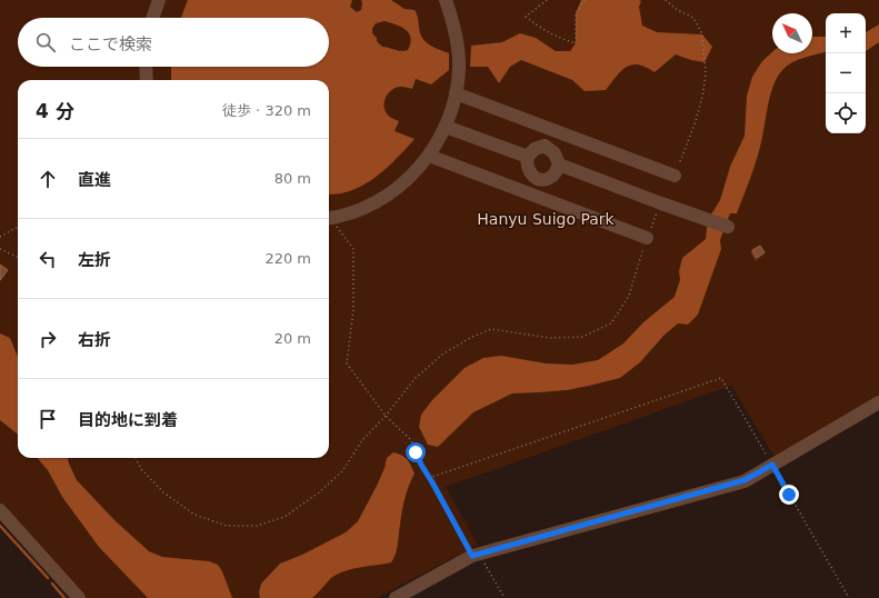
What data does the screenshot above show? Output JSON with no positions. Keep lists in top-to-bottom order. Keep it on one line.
{"parks":["Hanyu Suigo Park"],"north":"top left","page":{"map_buttons":["+","−"],"search":"ここで検索","heading":["4 分","徒歩 · 320 m"],"list":[["直進","80 m"],["左折","220 m"],["右折","20 m"],"目的地に到着"]}}
